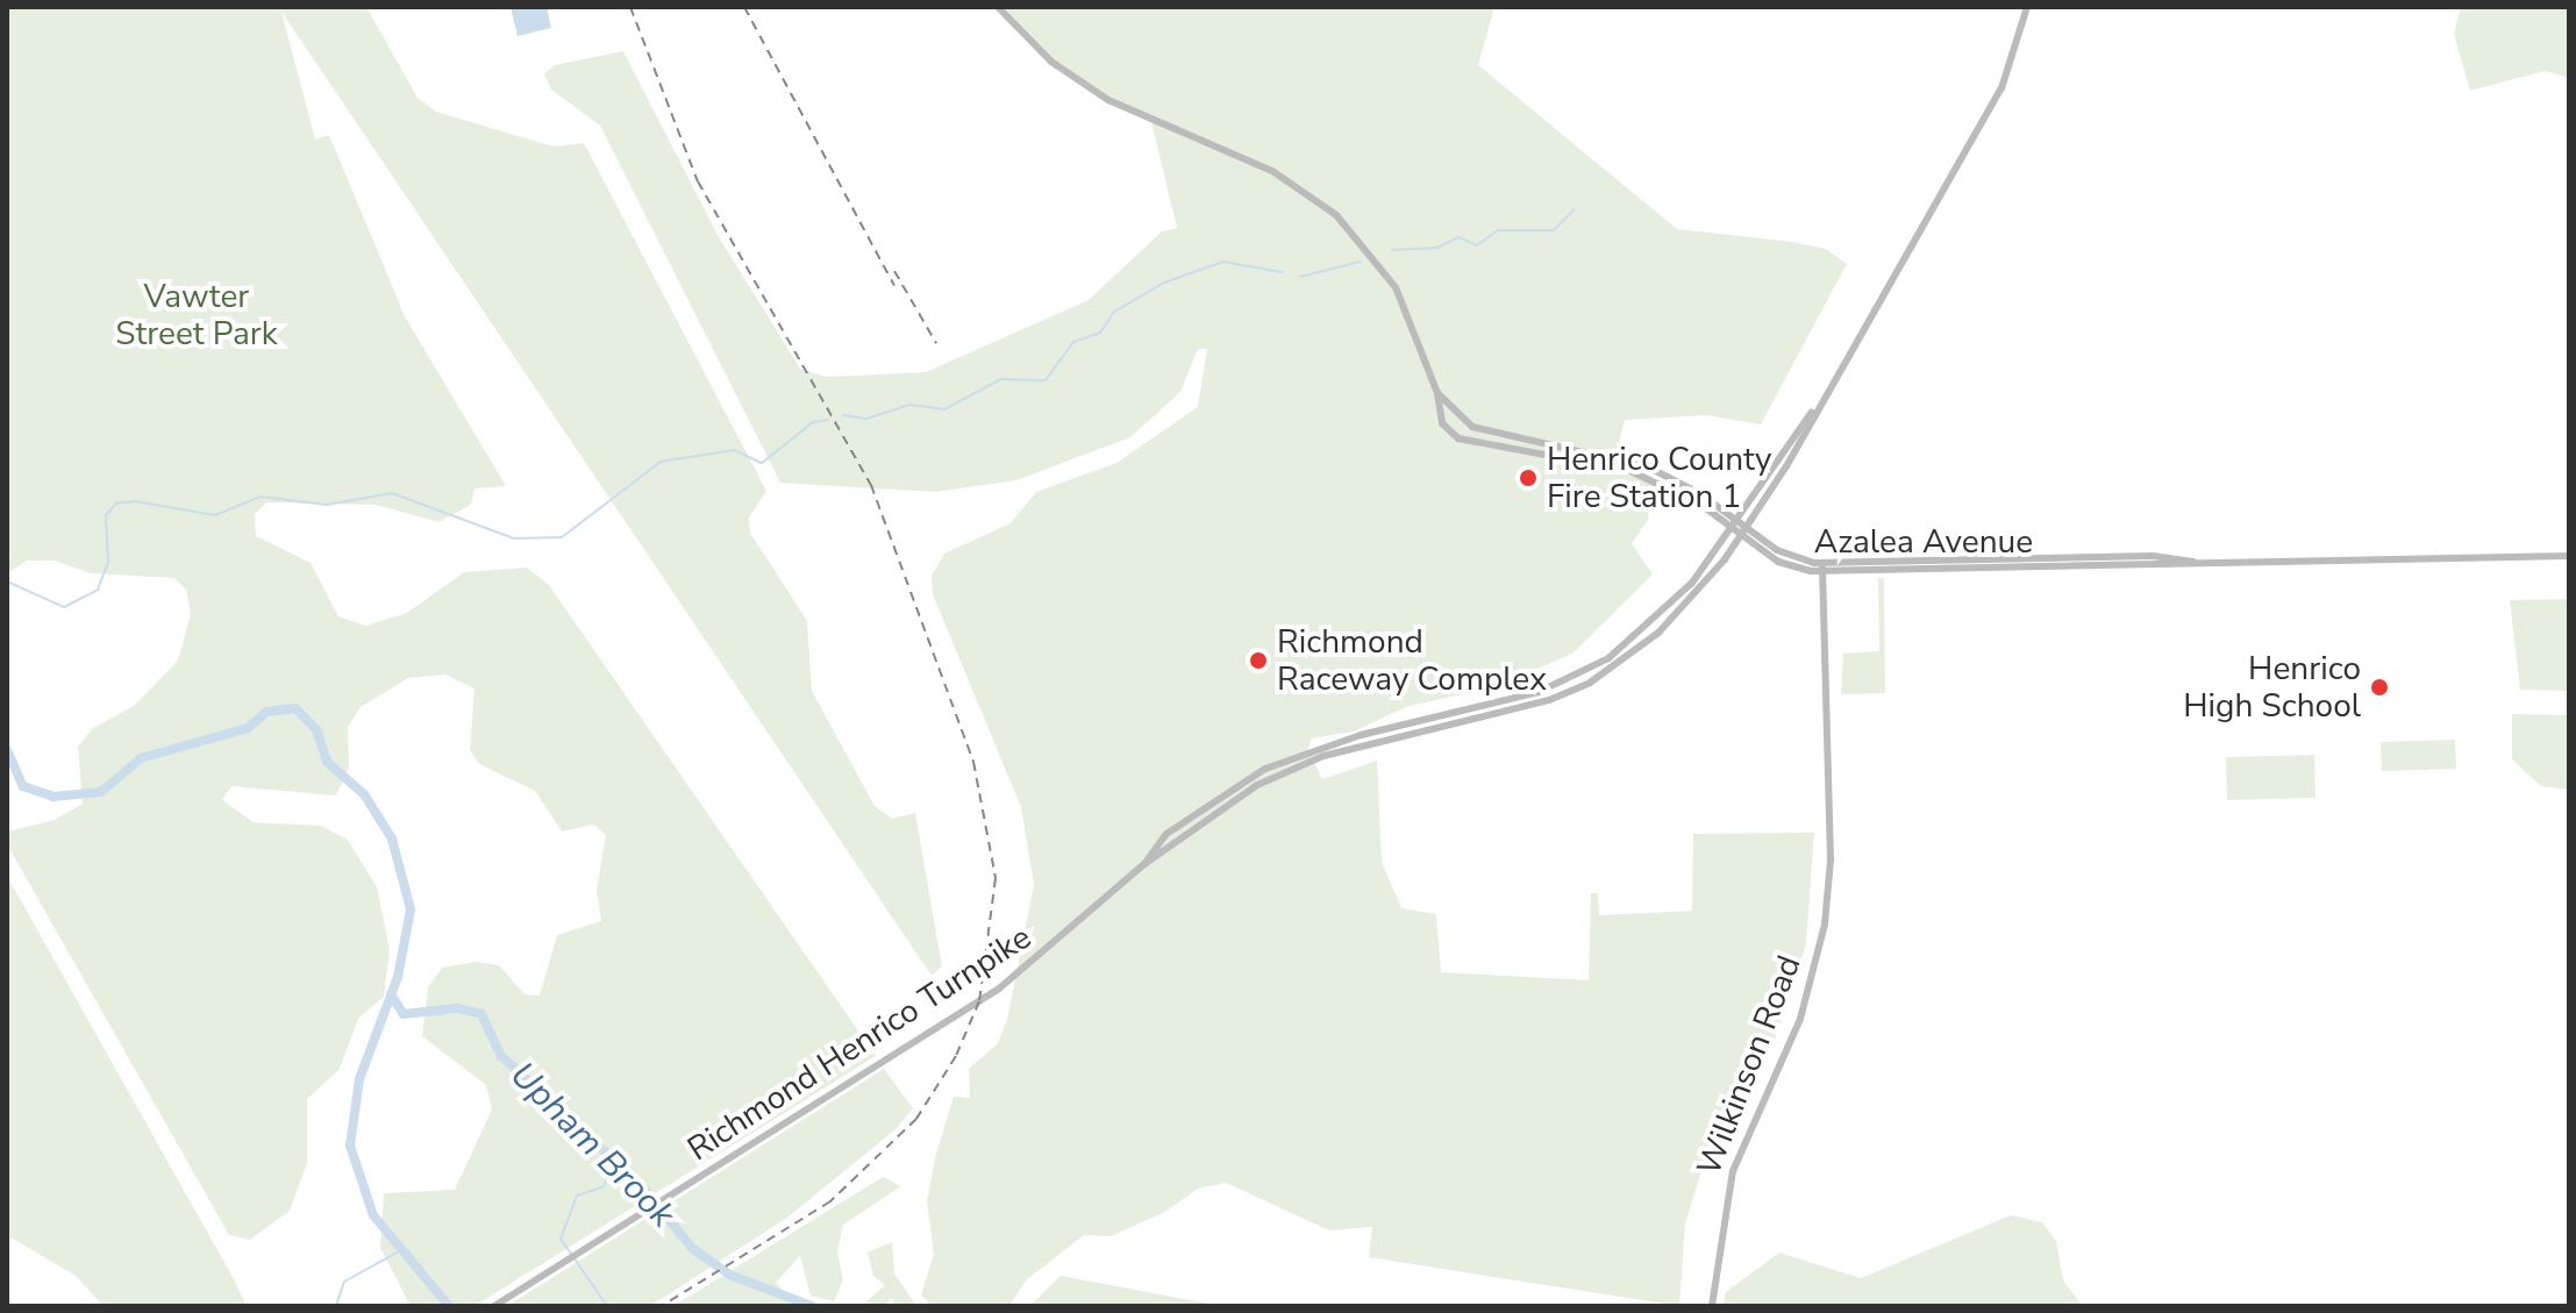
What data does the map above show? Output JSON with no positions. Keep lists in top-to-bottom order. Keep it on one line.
{"streets":{"main road":["Azalea Avenue","Richmond Henrico Turnpike","Wilkinson Road"]},"crossings":[["Azalea Avenue","Richmond Henrico Turnpike"],["Azalea Avenue","Wilkinson Road"]],"water":["Upham Brook"],"parks":["Vawter Street Park"],"places":["Henrico County Fire Station 1","Richmond Raceway Complex","Henrico High School"]}
